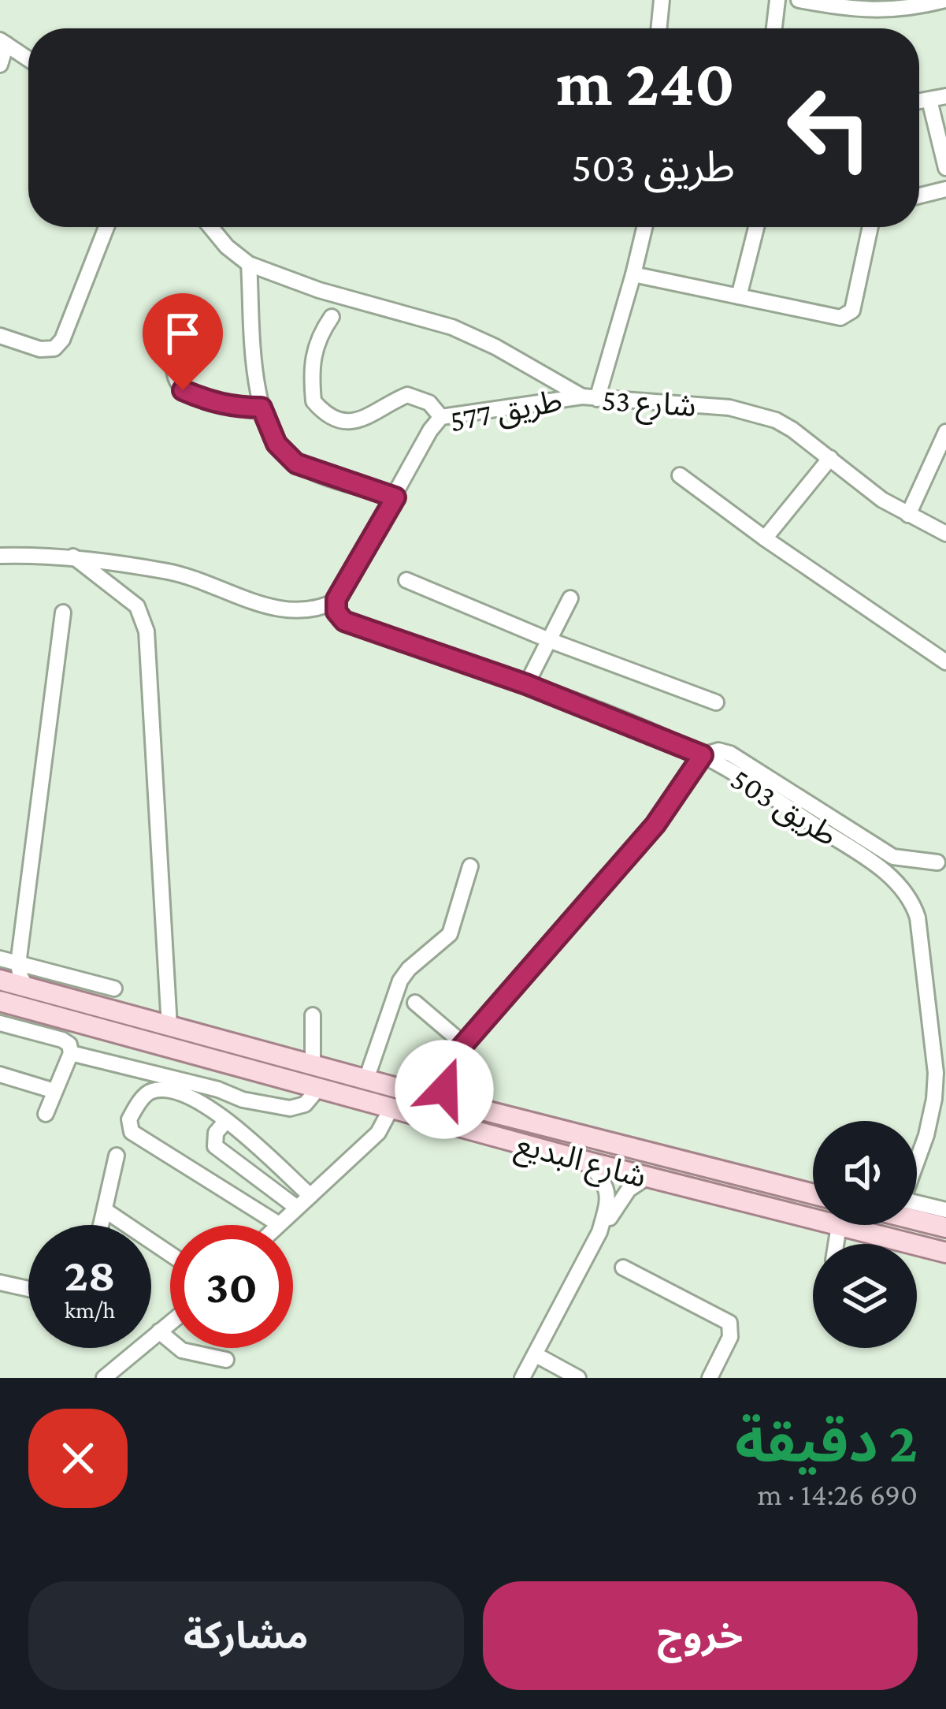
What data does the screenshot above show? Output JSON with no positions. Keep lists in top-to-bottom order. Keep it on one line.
{"streets":{"main road":["شارع البديع"],"street":["شارع 53","طريق 577","طريق 503"]},"crossings":[["شارع 53","طريق 577"],["طريق 577","طريق 503"]],"page":{"turn":["240 m","طريق 503"],"speed":"28 km/h","limit":"30","heading":["2 دقيقة","690 m · 14:26"],"buttons":["خروج","مشاركة"]}}
